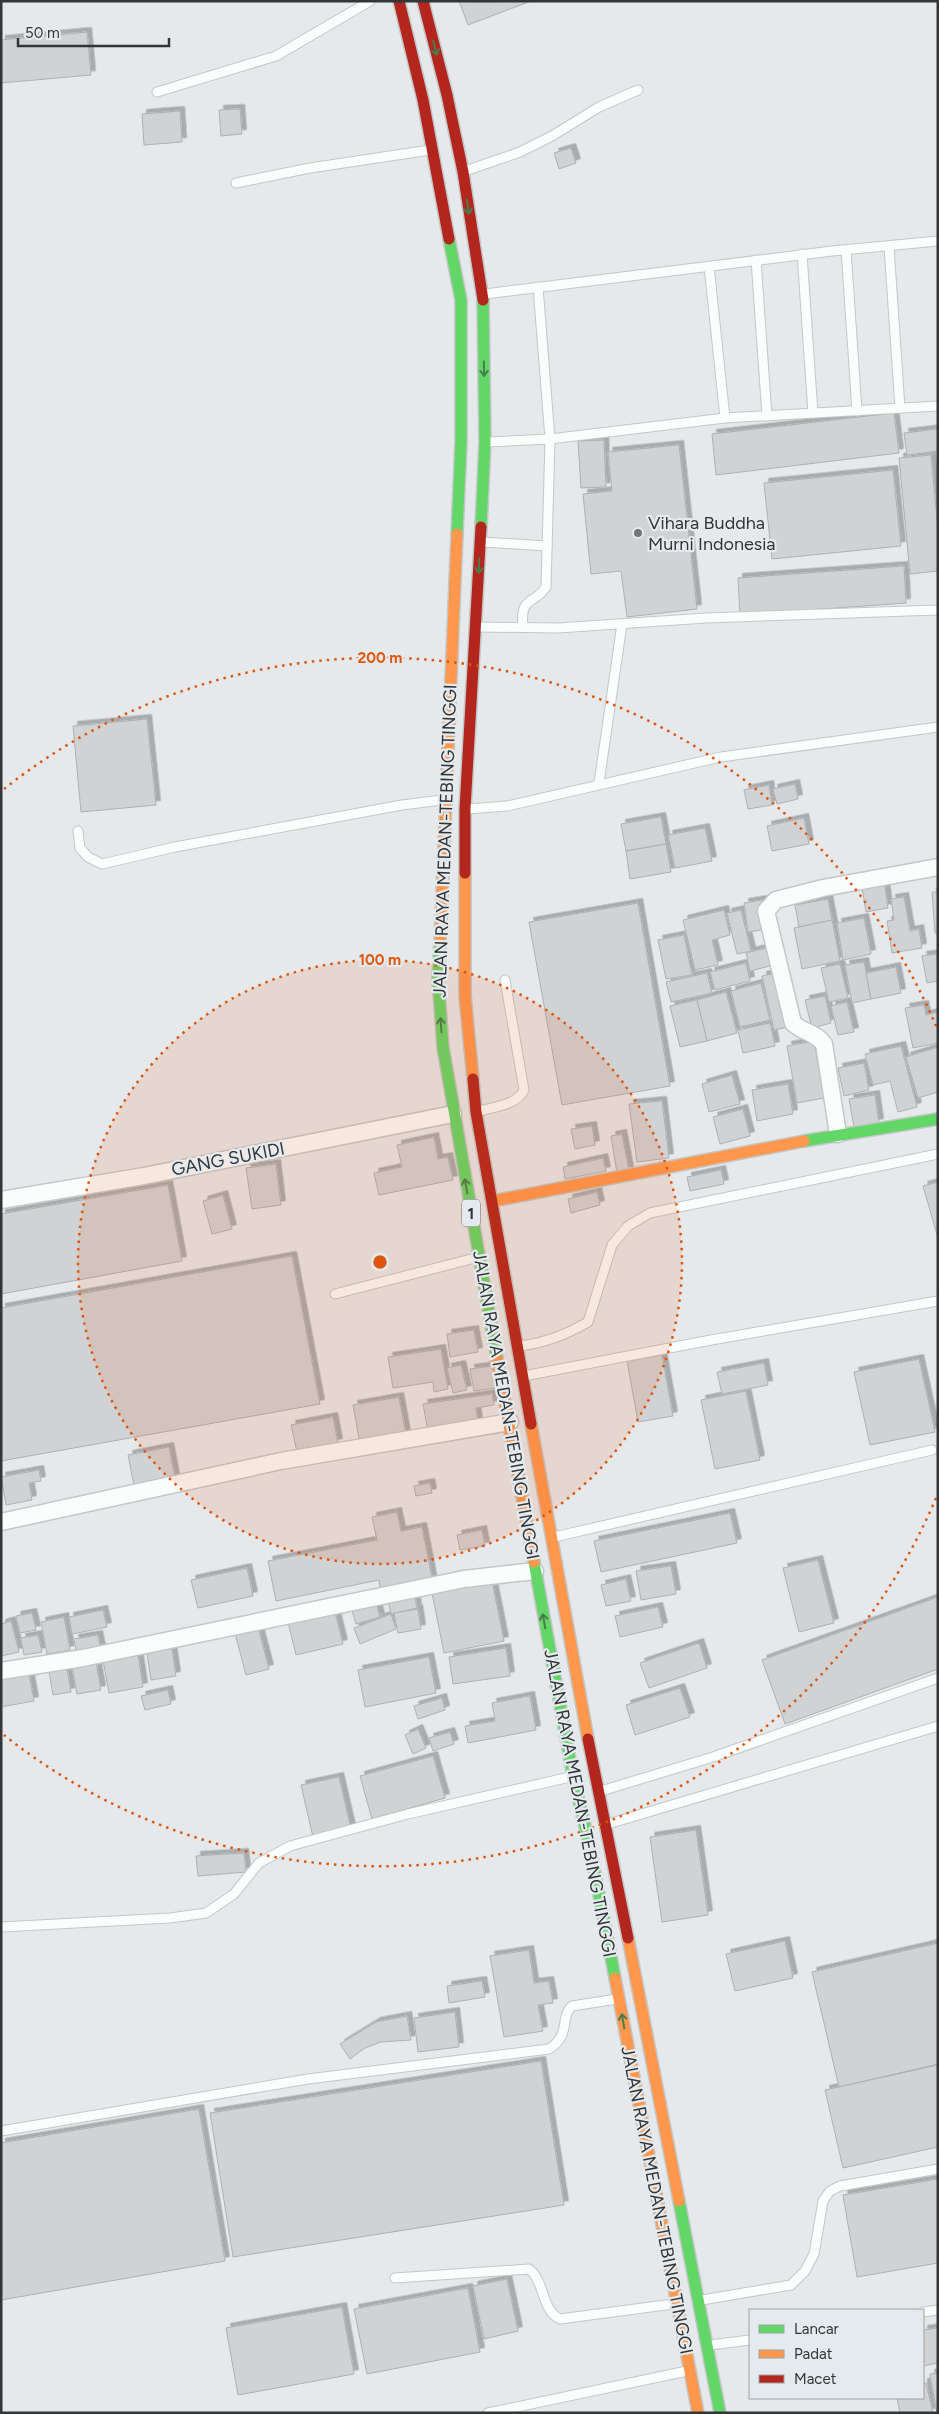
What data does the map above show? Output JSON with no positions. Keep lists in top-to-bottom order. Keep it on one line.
{"streets":{"main road":["JALAN RAYA MEDAN-TEBING TINGGI","1"],"street":["GANG SUKIDI"]},"crossings":[["JALAN RAYA MEDAN-TEBING TINGGI","GANG SUKIDI"]],"places":["Vihara Buddha Murni Indonesia"],"legend":["Lancar","Padat","Macet"],"scale_bar":"50 m","rings":["200 m","100 m"]}
